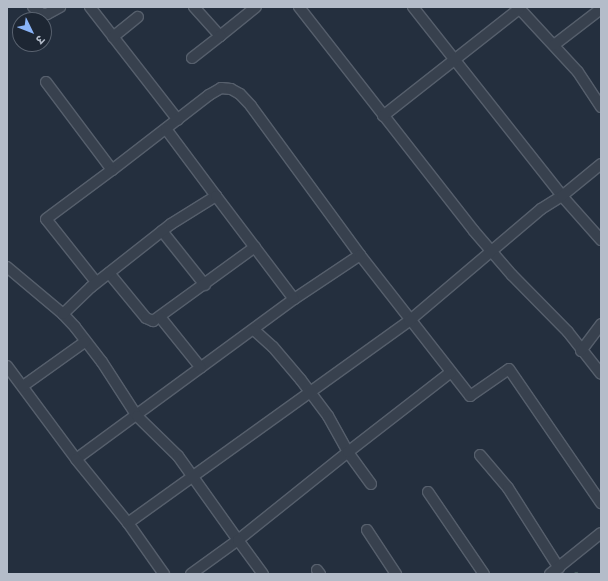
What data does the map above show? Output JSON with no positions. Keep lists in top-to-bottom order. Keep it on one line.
{"north":"bottom right"}
